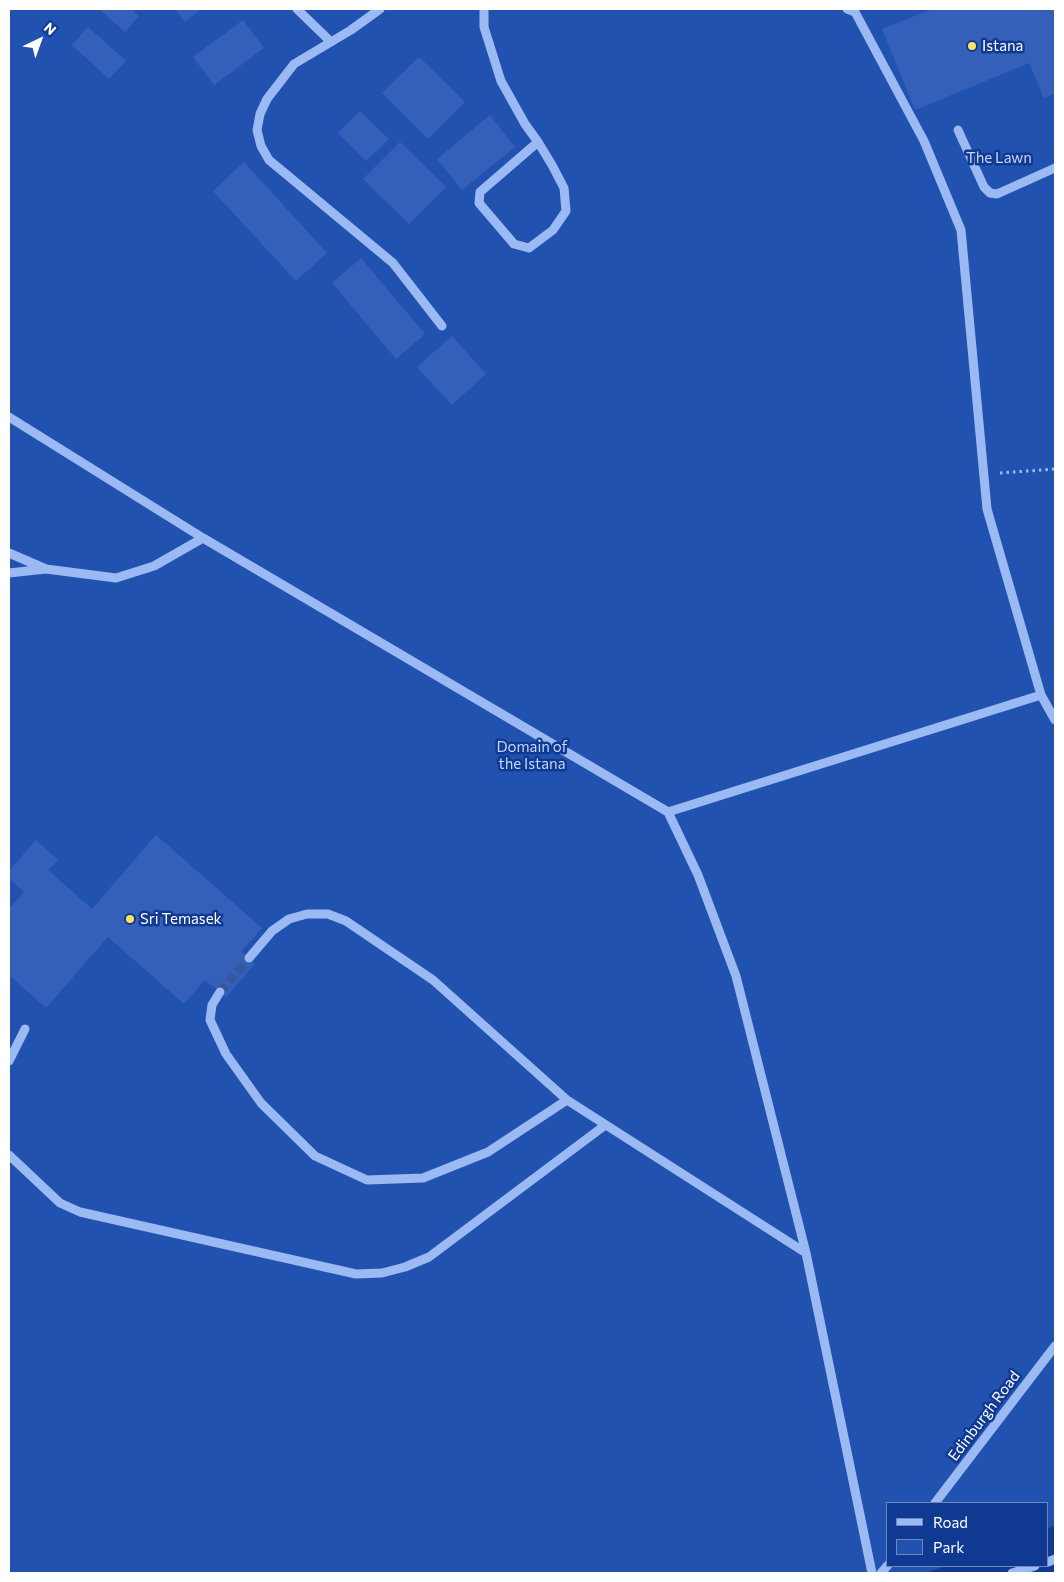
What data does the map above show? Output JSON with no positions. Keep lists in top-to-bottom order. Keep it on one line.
{"streets":{"street":["Edinburgh Road"]},"parks":["The Lawn","Domain of the Istana"],"places":["Istana","Sri Temasek"],"legend":["Road","Park"],"north":"top right"}
